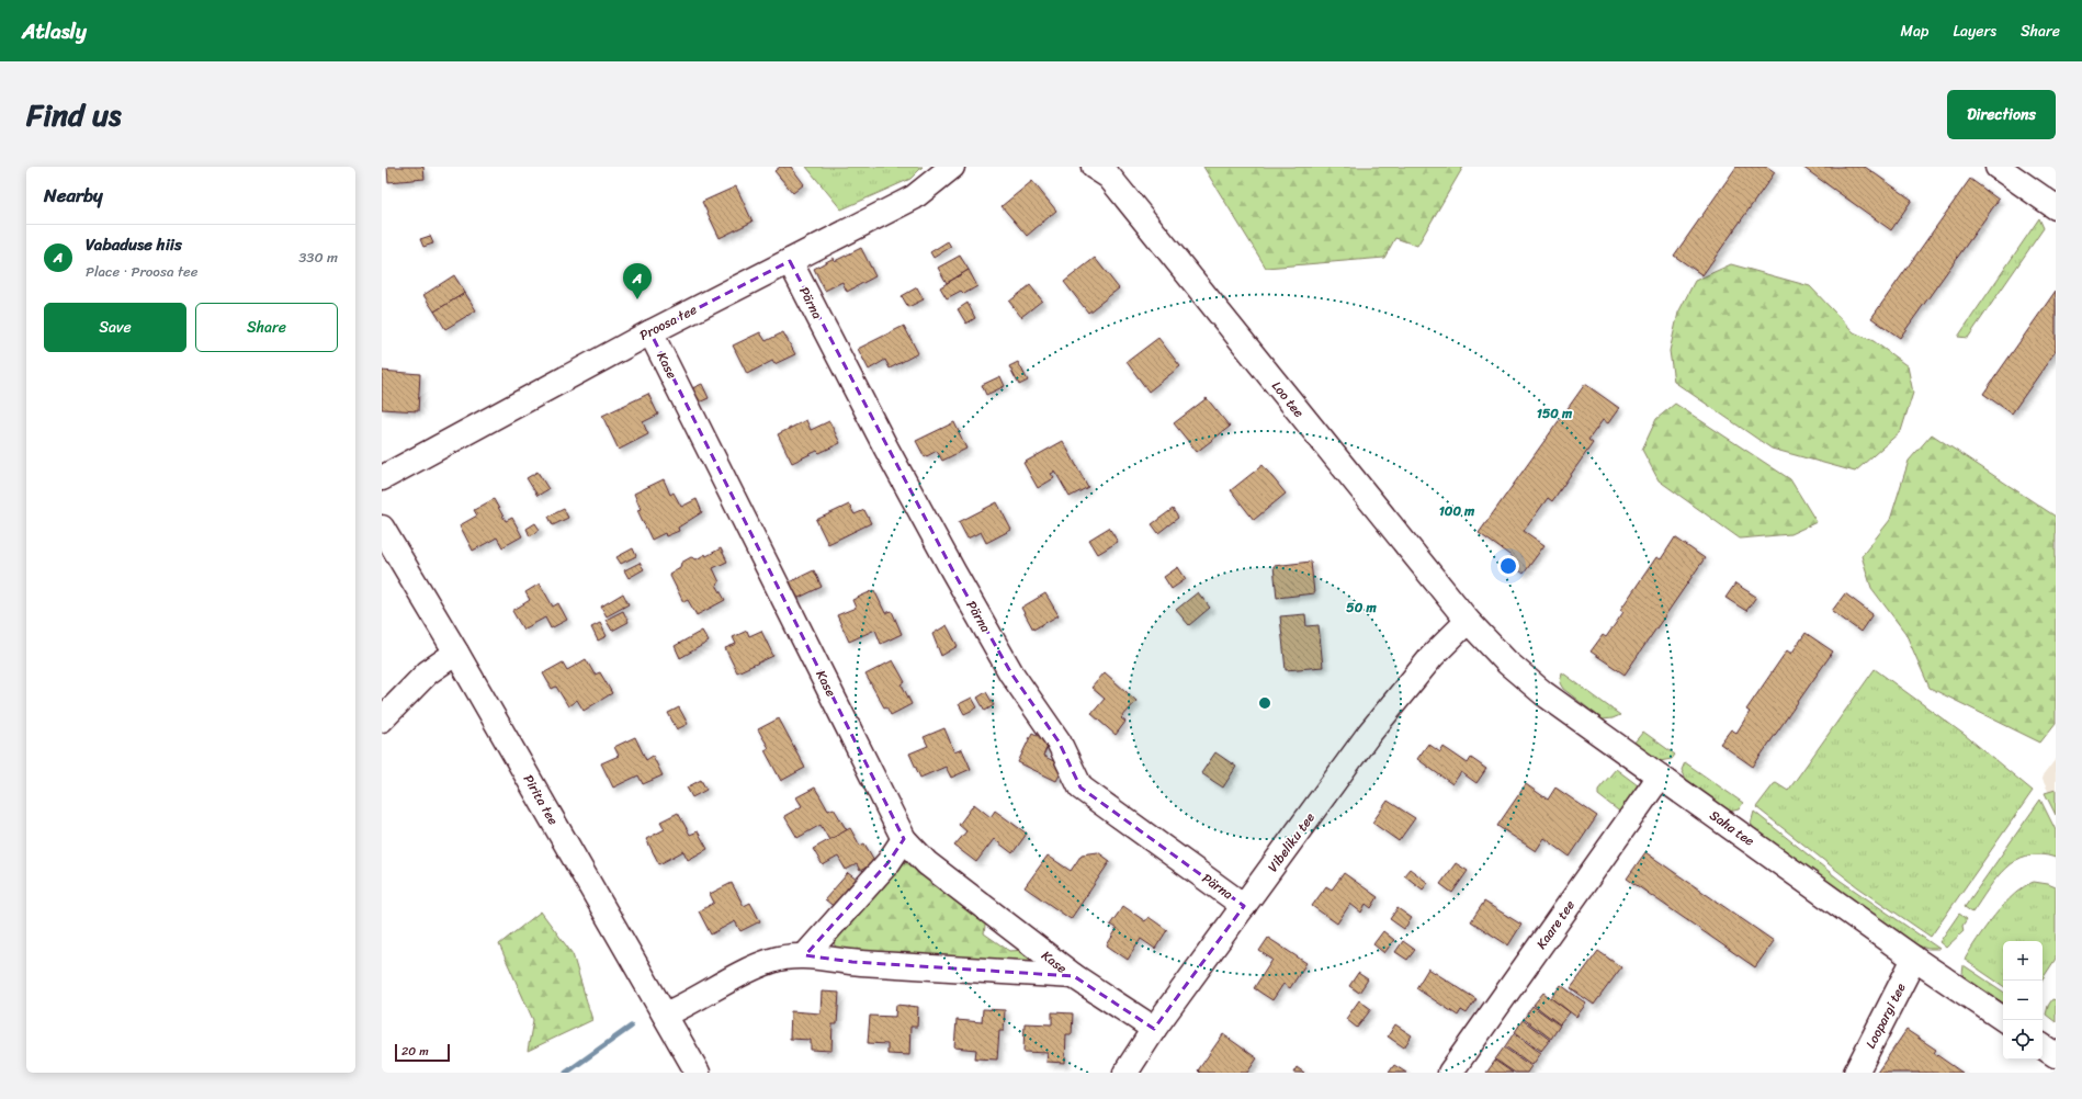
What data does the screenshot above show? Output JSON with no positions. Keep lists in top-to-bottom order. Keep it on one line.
{"streets":{"street":["Pärna","Proosa tee","Kase","Loo tee","Pirita tee","Saha tee","Vibeliku tee","Kaare tee","Loopargi tee"]},"crossings":[["Pärna","Proosa tee"],["Pärna","Vibeliku tee"],["Proosa tee","Kase"],["Kase","Pirita tee"],["Kase","Vibeliku tee"],["Loo tee","Saha tee"],["Loo tee","Vibeliku tee"],["Saha tee","Vibeliku tee"],["Saha tee","Kaare tee"],["Saha tee","Loopargi tee"]],"scale_bar":"20 m","page":{"header":"Atlasly","nav":["Map","Layers","Share"],"title":"Find us","buttons":["Directions",["Save","Share"]],"heading":"Nearby","list":[{"mark":"A","name":"Vabaduse hiis","note":"Place · Proosa tee","value":"330 m"}],"pins":"A","map_buttons":["+","−"],"scale":"20 m"},"rings":["150 m","100 m","50 m"]}
